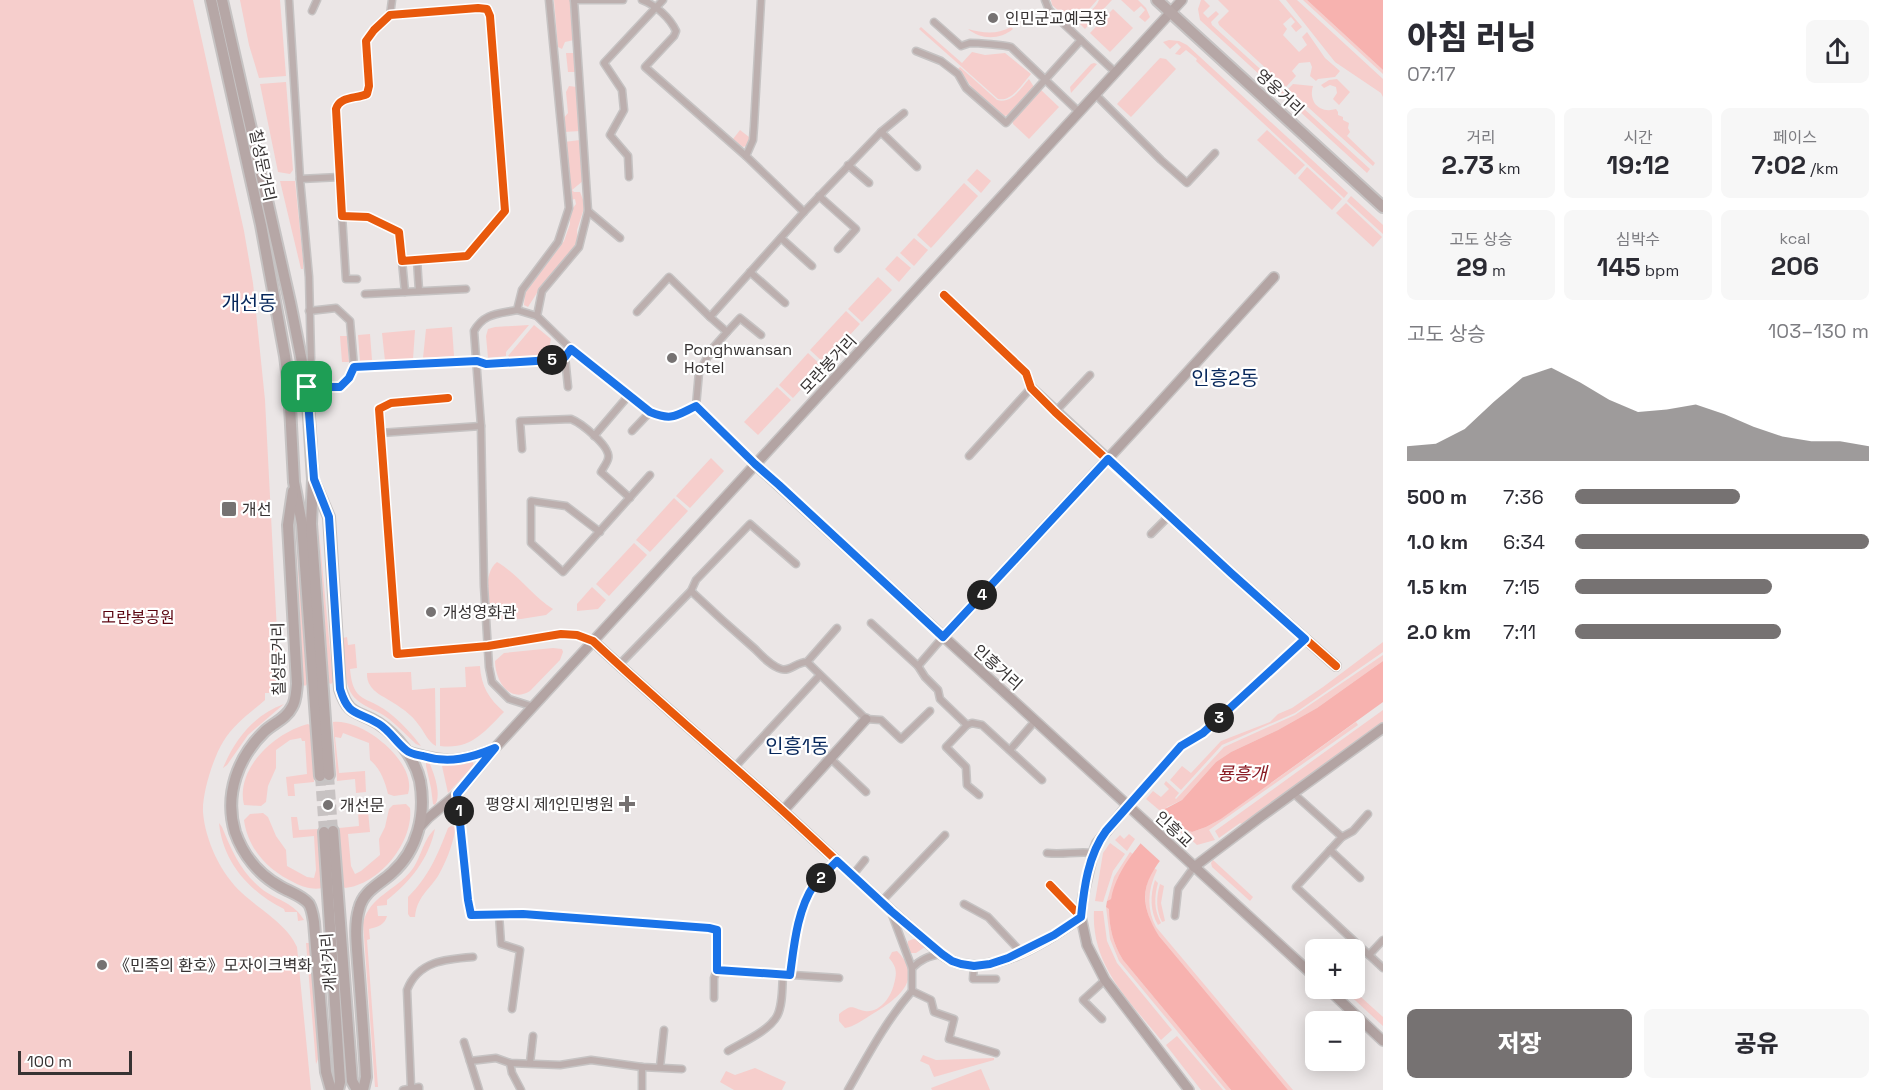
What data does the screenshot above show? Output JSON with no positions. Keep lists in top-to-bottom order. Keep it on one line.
{"streets":{"main road":["영웅거리","칠성문거리","개선거리"],"street":["모란봉거리","인흥거리","인흥교"]},"crossings":[["영웅거리","모란봉거리"],["칠성문거리","모란봉거리"],["칠성문거리","개선거리"],["모란봉거리","인흥거리"],["인흥거리","인흥교"]],"districts":["개선동","인흥2동","인흥1동"],"water":["룡흥개"],"parks":["모란봉공원"],"places":{"other":["인민군교예극장","Ponghwansan Hotel","개성영화관","개선문","《민족의 환호》모자이크벽화"],"transit":["개선"],"health":["평양시 제1인민병원"]},"scale_bar":"100 m","page":{"heading":["아침 러닝","07:17"],"stats":[["거리","2.73 km"],["시간","19:12"],["페이스","7:02 /km"],["고도 상승","29 m"],["심박수","145 bpm"],["kcal","206"]],"chart":["고도 상승","103–130 m"],"pins":["5","4","3","1","2"],"list":[{"name":"500 m","note":"7:36"},{"name":"1.0 km","note":"6:34"},{"name":"1.5 km","note":"7:15"},{"name":"2.0 km","note":"7:11"}],"map_buttons":["+","−"],"buttons":["저장","공유"],"scale":"100 m"}}
